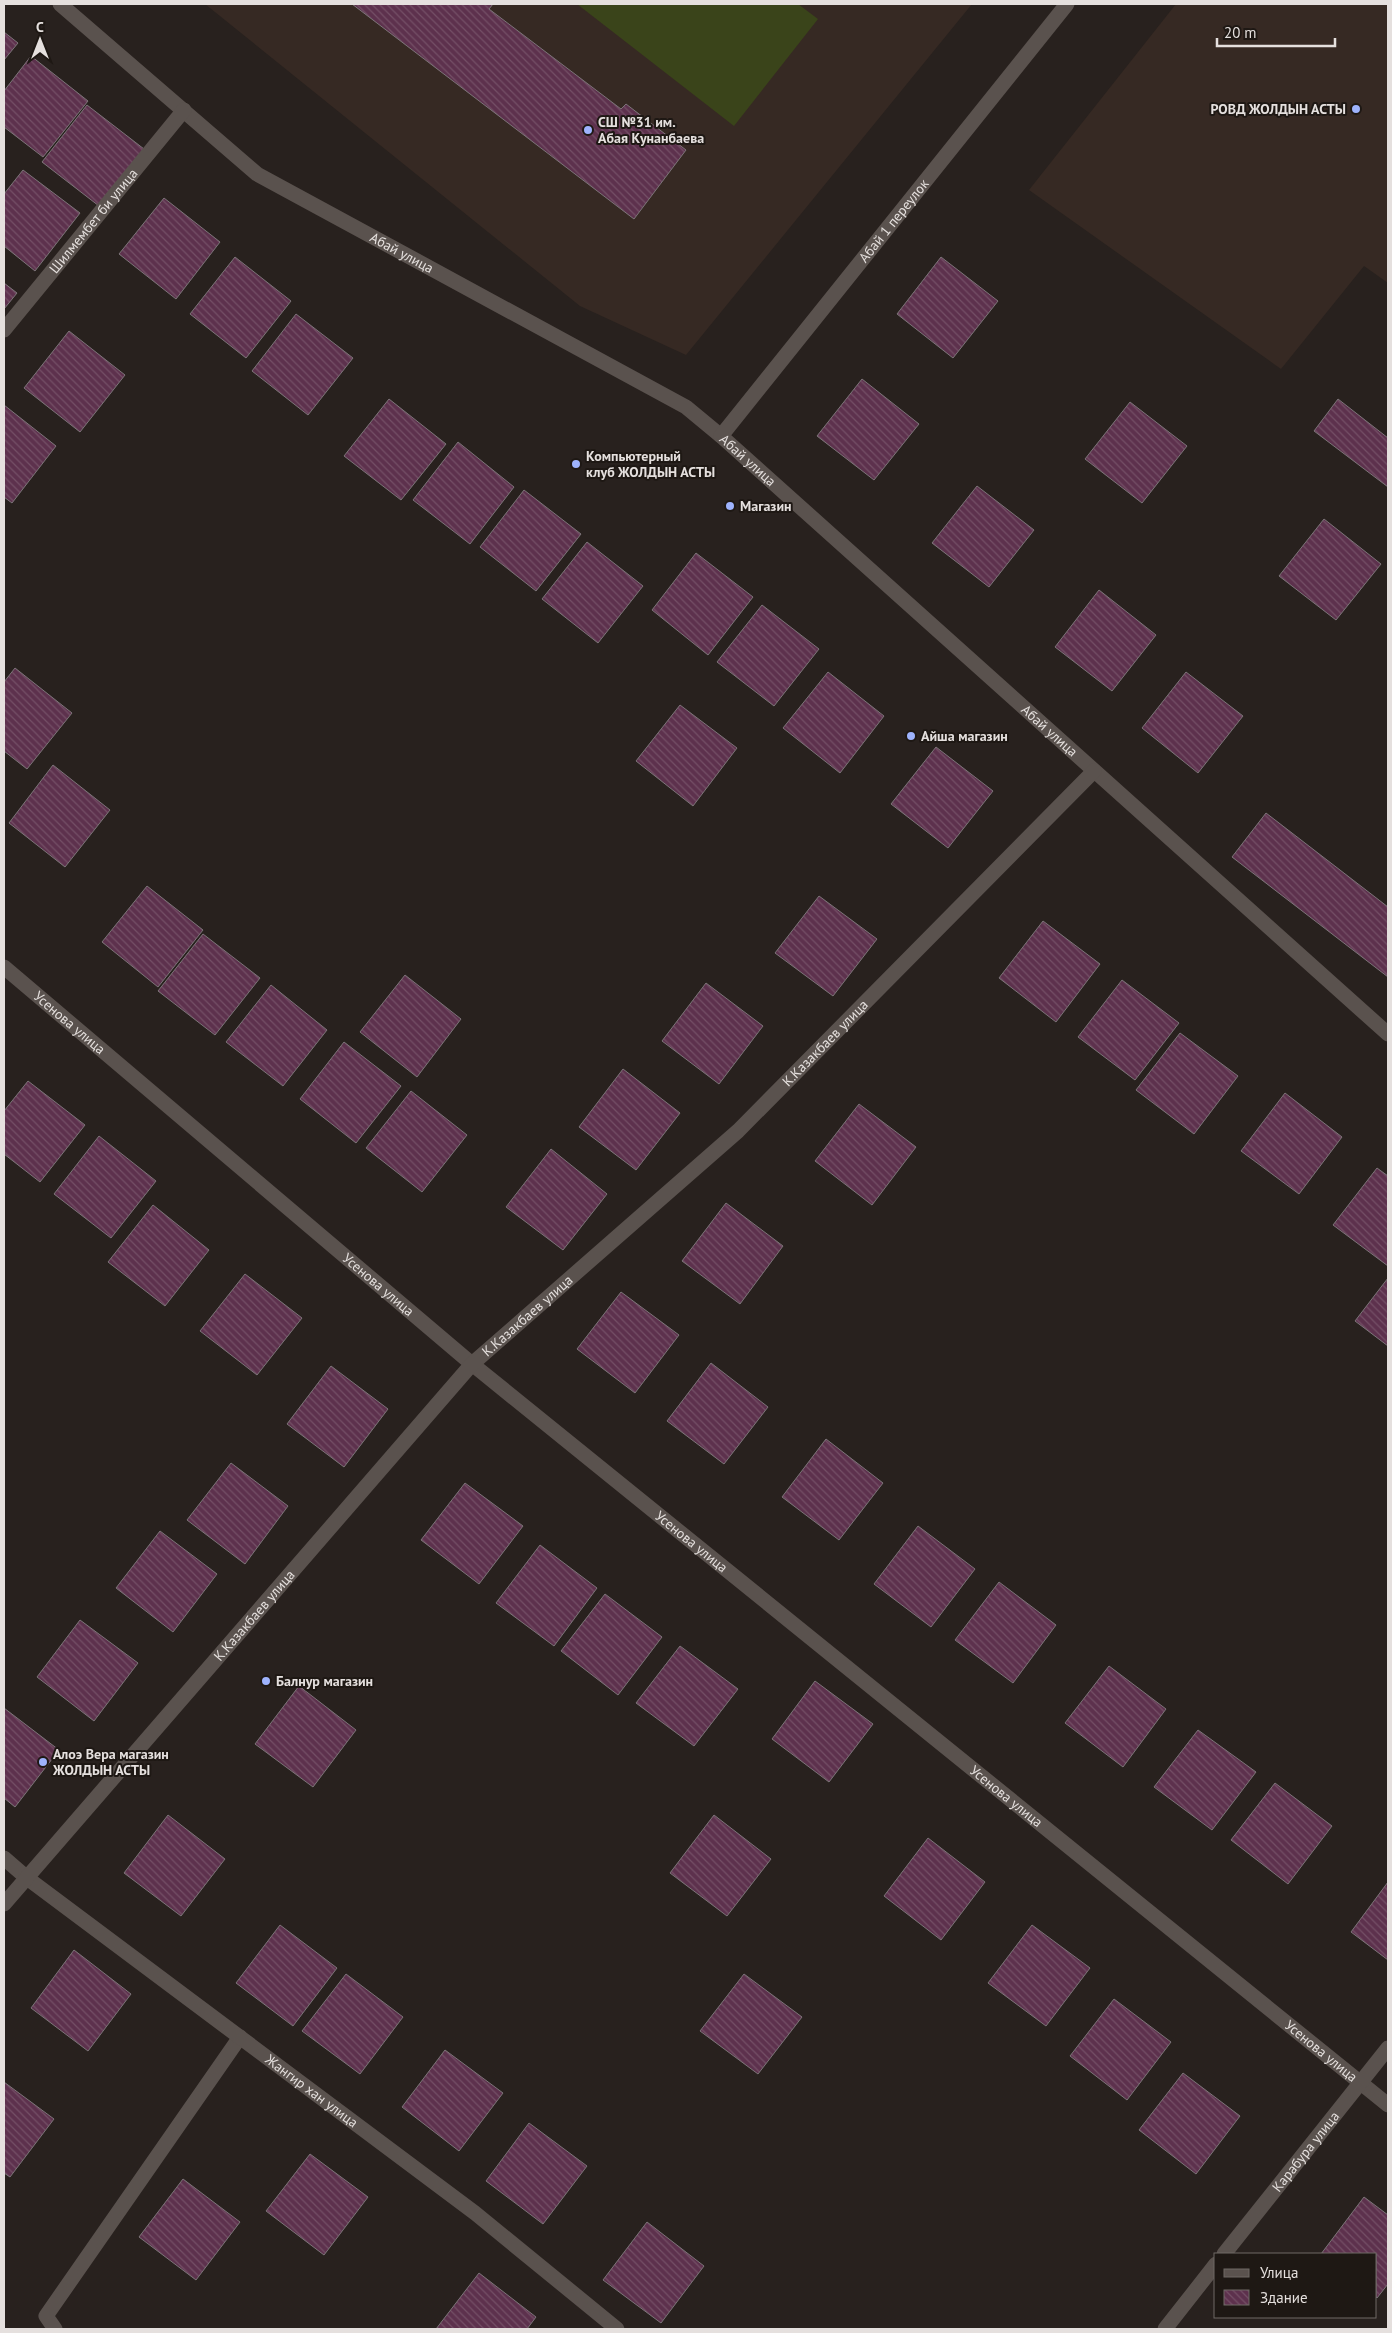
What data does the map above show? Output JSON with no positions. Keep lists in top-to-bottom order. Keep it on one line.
{"streets":{"street":["Шилмембет би улица","Абай 1 переулок","Абай улица","Усенова улица","К.Казакбаев улица","Жангир хан улица","Карабура улица"]},"crossings":[["Шилмембет би улица","Абай улица"],["Абай 1 переулок","Абай улица"],["Абай улица","К.Казакбаев улица"],["Усенова улица","К.Казакбаев улица"],["Усенова улица","Карабура улица"],["К.Казакбаев улица","Жангир хан улица"]],"places":["РОВД ЖОЛДЫН АСТЫ","СШ №31 им. Абая Кунанбаева","Компьютерный клуб ЖОЛДЫН АСТЫ","Магазин","Айша магазин","Балнур магазин","Алоэ Вера магазин ЖОЛДЫН АСТЫ"],"legend":["Улица","Здание"],"scale_bar":"20 m","north":"top"}
